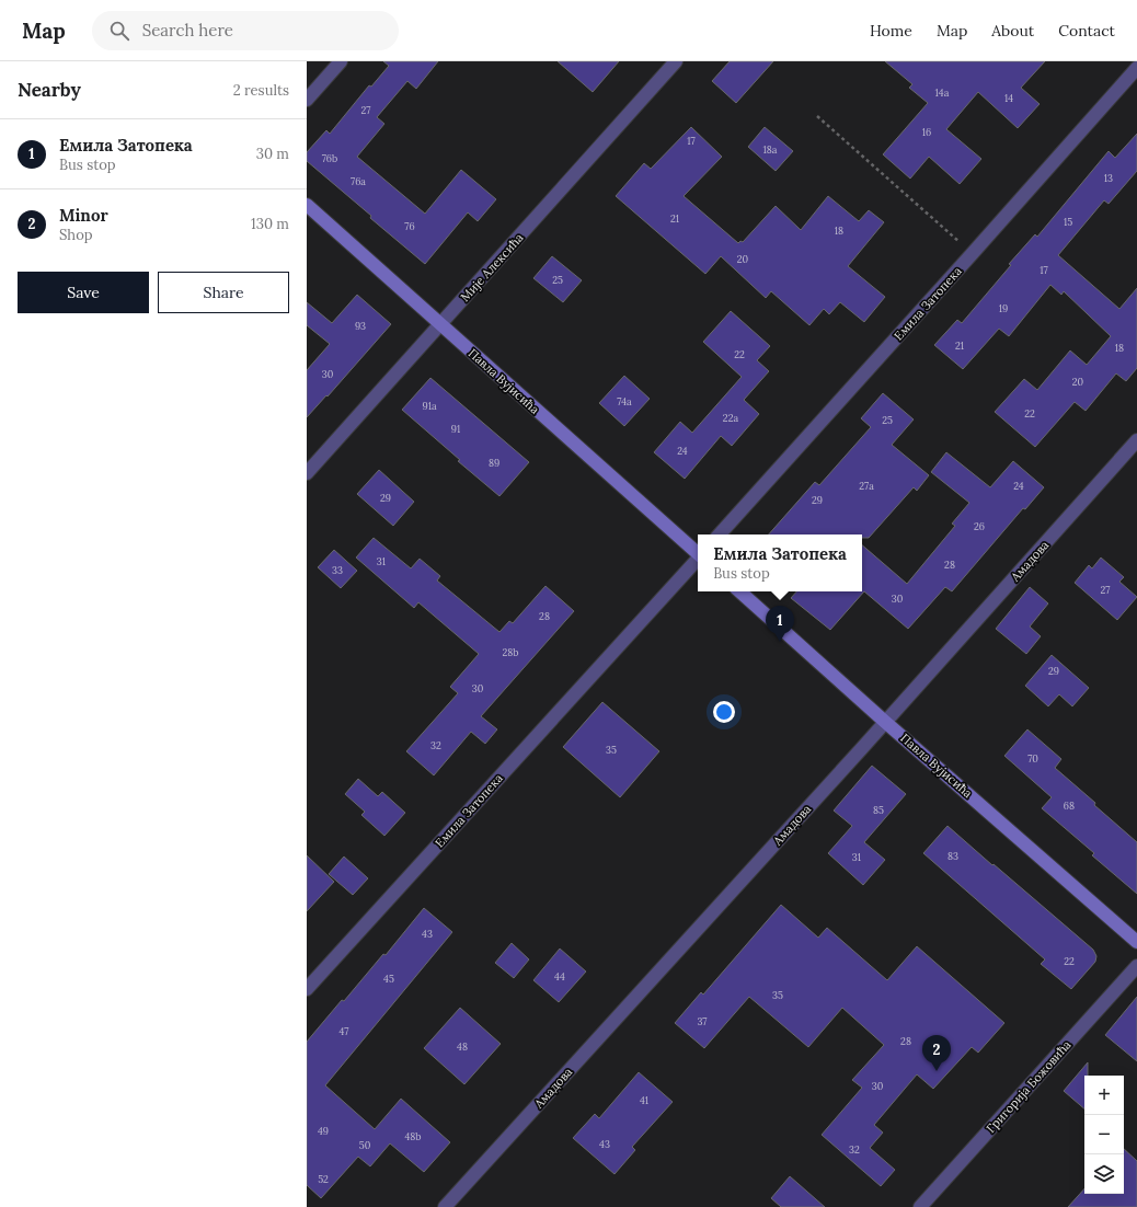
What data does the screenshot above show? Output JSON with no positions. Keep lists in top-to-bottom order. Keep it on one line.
{"streets":{"street":["Мије Алексића","Емила Затопека","Павла Вујисића","Амадова","Григорија Божовића"]},"crossings":[["Мије Алексића","Павла Вујисића"],["Павла Вујисића","Амадова"]],"house_numbers":["14a","14","27","16","17","18a","76b","13","76a","21","15","76","18","20","17","25","19","93","21","18","22","30","20","74a","91a","22","22a","25","91","24","89","27a","24","29","29","26","31","28","33","27","30","28","28b","29","30","32","35","70","68","85","83","31","43","22","44","45","35","37","47","28","48","30","41","49","48b","43","50","32","52"],"page":{"header":"Map","search":"Search here","nav":["Home","Map","About","Contact"],"heading":["Nearby","2 results"],"list":[{"mark":"1","name":"Емила Затопека","note":"Bus stop","value":"30 m"},{"mark":"2","name":"Minor","note":"Shop","value":"130 m"}],"buttons":["Save","Share"],"popup":["Емила Затопека","Bus stop"],"pins":["1","2"],"map_buttons":["+","−"]}}
